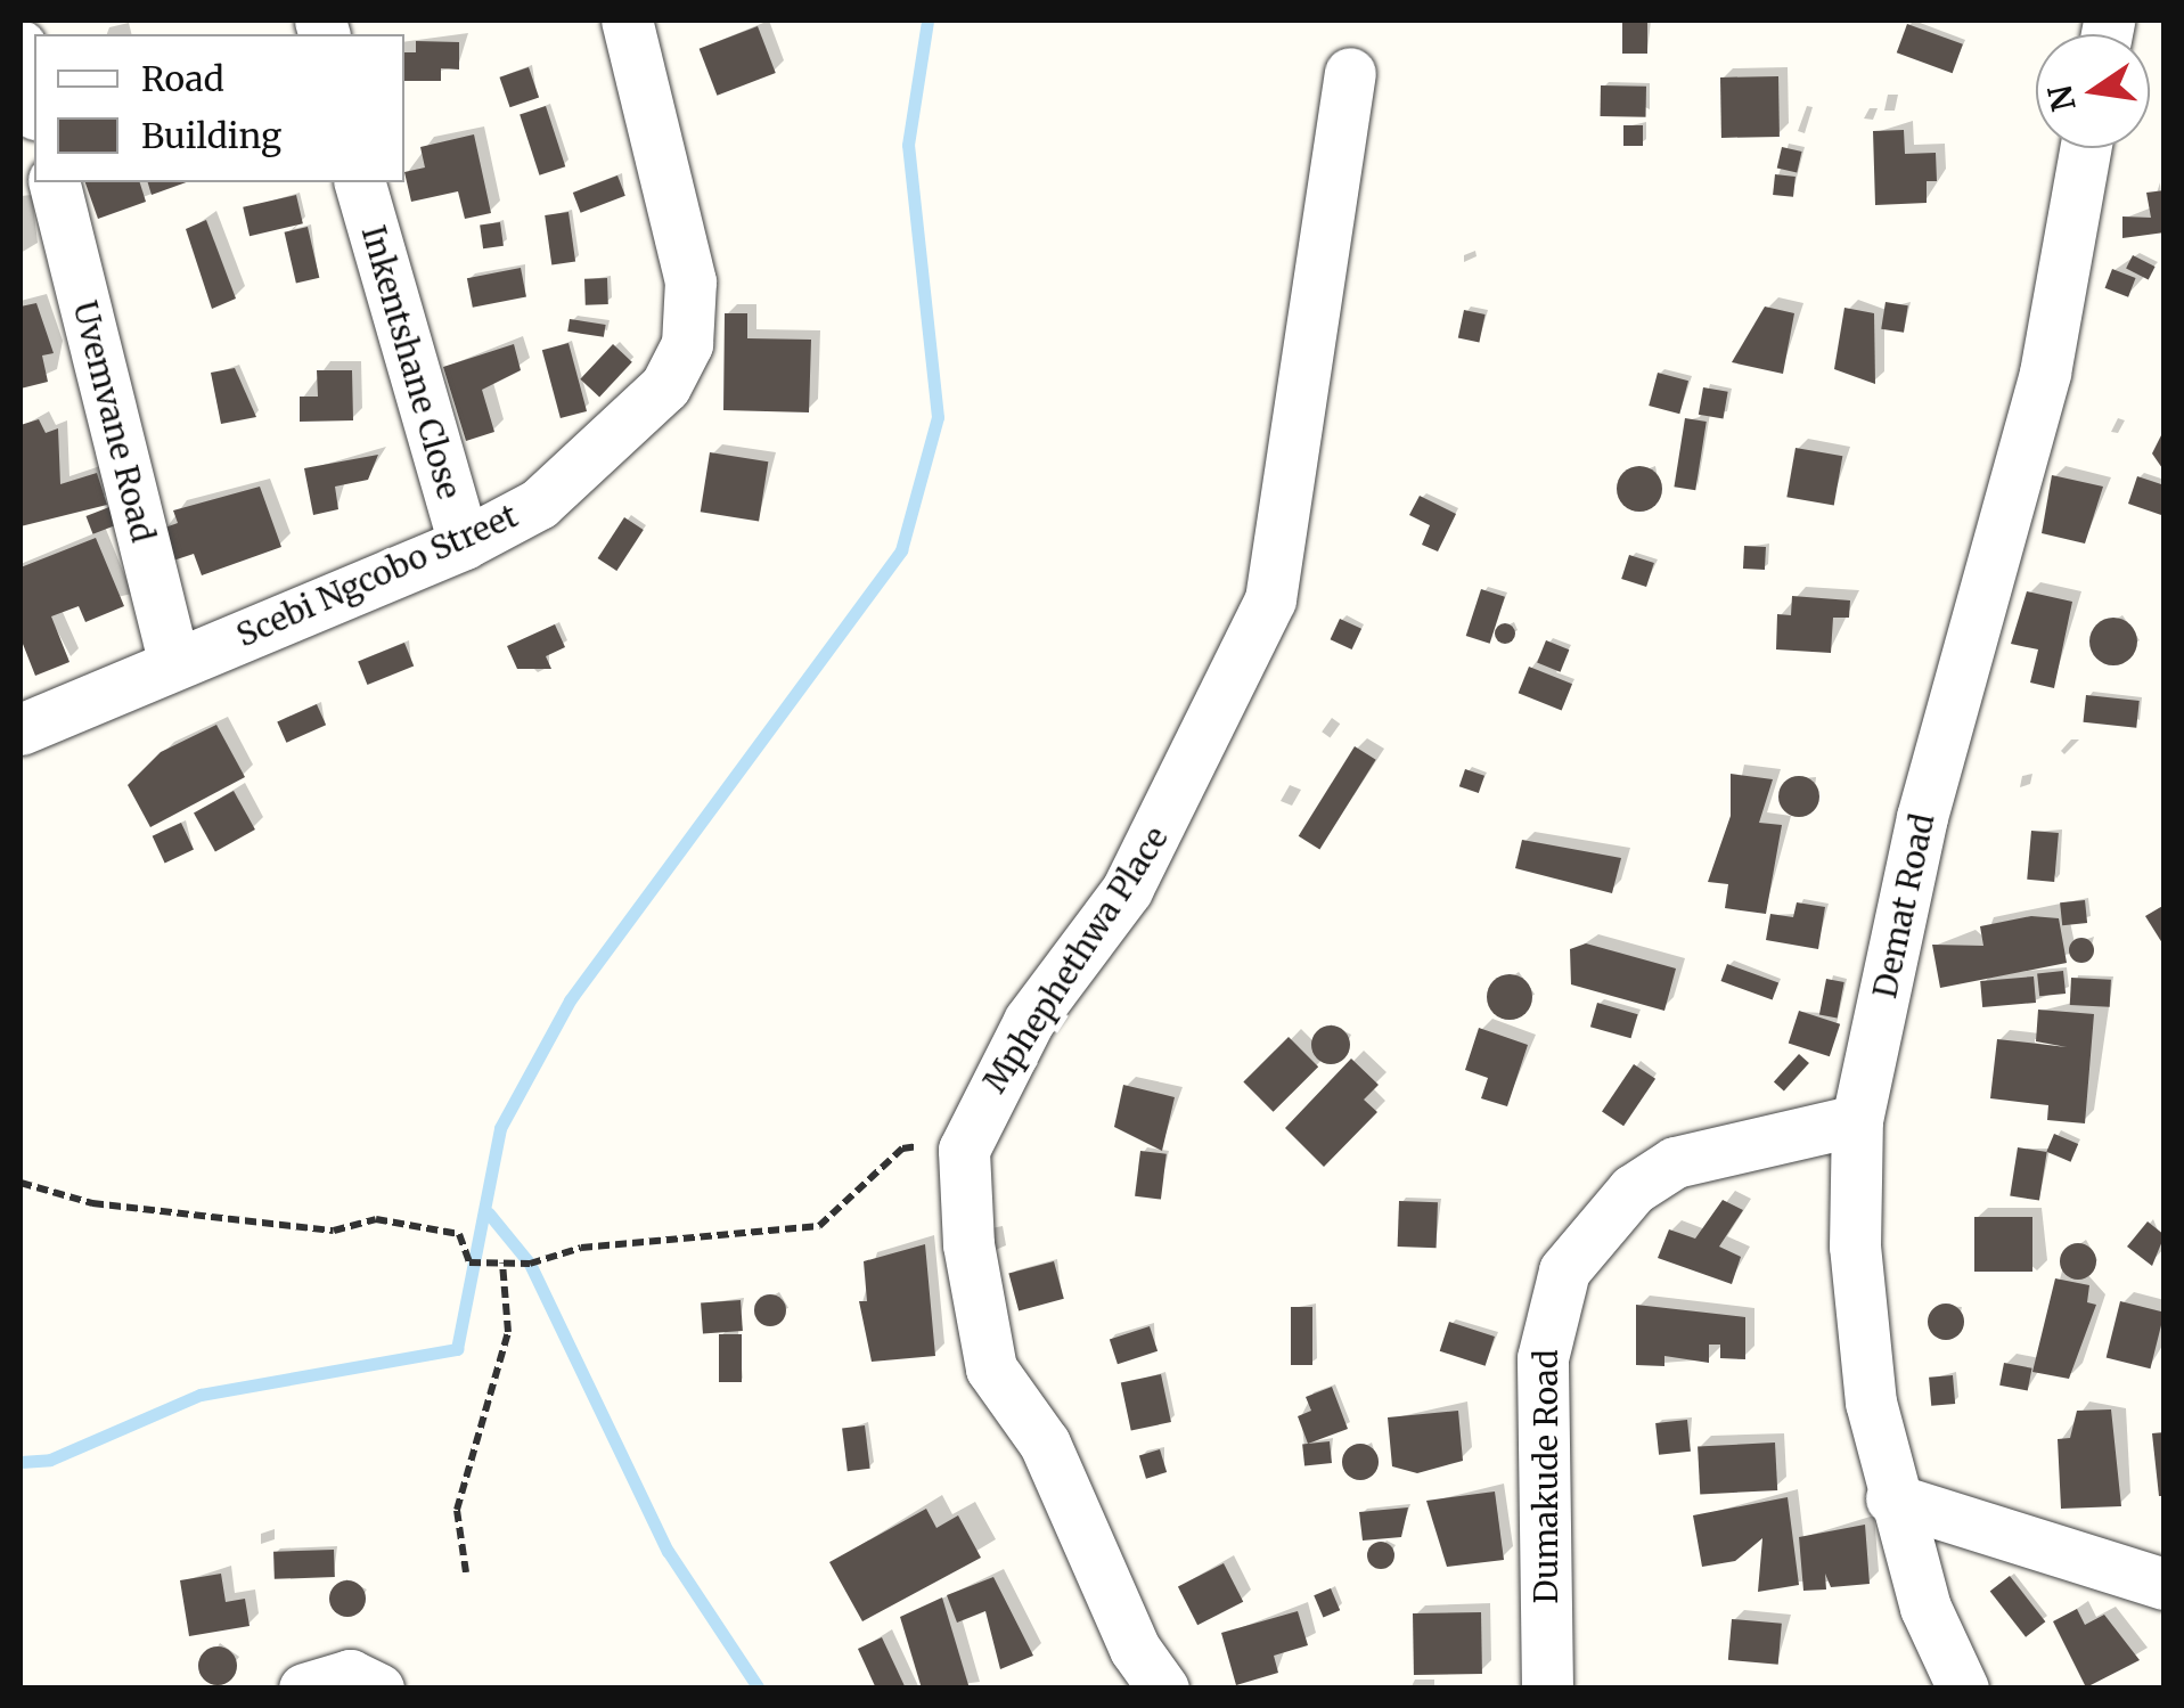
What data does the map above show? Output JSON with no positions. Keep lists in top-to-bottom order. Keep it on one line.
{"streets":{"street":["Inkentshane Close","Uvemvane Road","Scebi Ngcobo Street","Demat Road","Mphephethwa Place","Dumakude Road"]},"crossings":[["Inkentshane Close","Scebi Ngcobo Street"],["Uvemvane Road","Scebi Ngcobo Street"],["Demat Road","Dumakude Road"]],"legend":["Road","Building"],"north":"left"}
